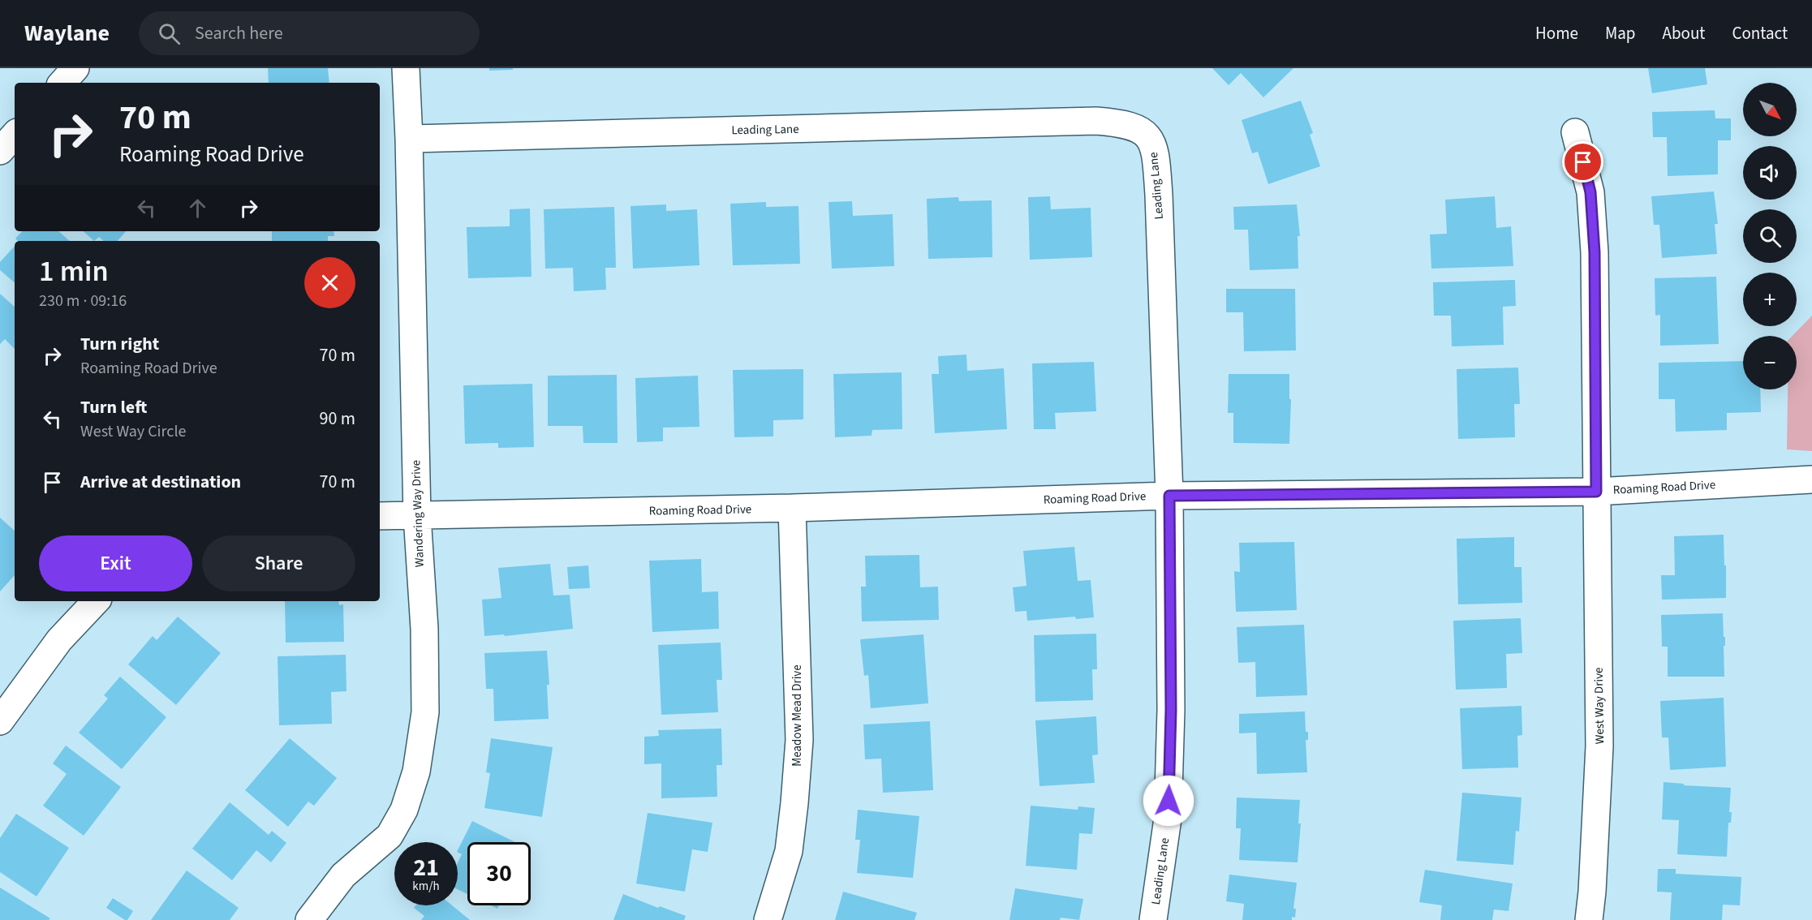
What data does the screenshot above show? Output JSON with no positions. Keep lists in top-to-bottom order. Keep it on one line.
{"streets":{"street":["Leading Lane","Roaming Road Drive","Wandering Way Drive","West Way Drive","Meadow Mead Drive"]},"crossings":[["Leading Lane","Roaming Road Drive"],["Leading Lane","Wandering Way Drive"],["Roaming Road Drive","Wandering Way Drive"],["Roaming Road Drive","West Way Drive"],["Roaming Road Drive","Meadow Mead Drive"]],"north":"bottom right","page":{"header":"Waylane","search":"Search here","nav":["Home","Map","About","Contact"],"map_buttons":["+","−"],"turn":["70 m","Roaming Road Drive"],"heading":["1 min","230 m · 09:16"],"list":[{"name":"Turn right","note":"Roaming Road Drive","value":"70 m"},{"name":"Turn left","note":"West Way Circle","value":"90 m"},{"name":"Arrive at destination","value":"70 m"}],"buttons":["Exit","Share"],"speed":"21 km/h","limit":"30"}}
